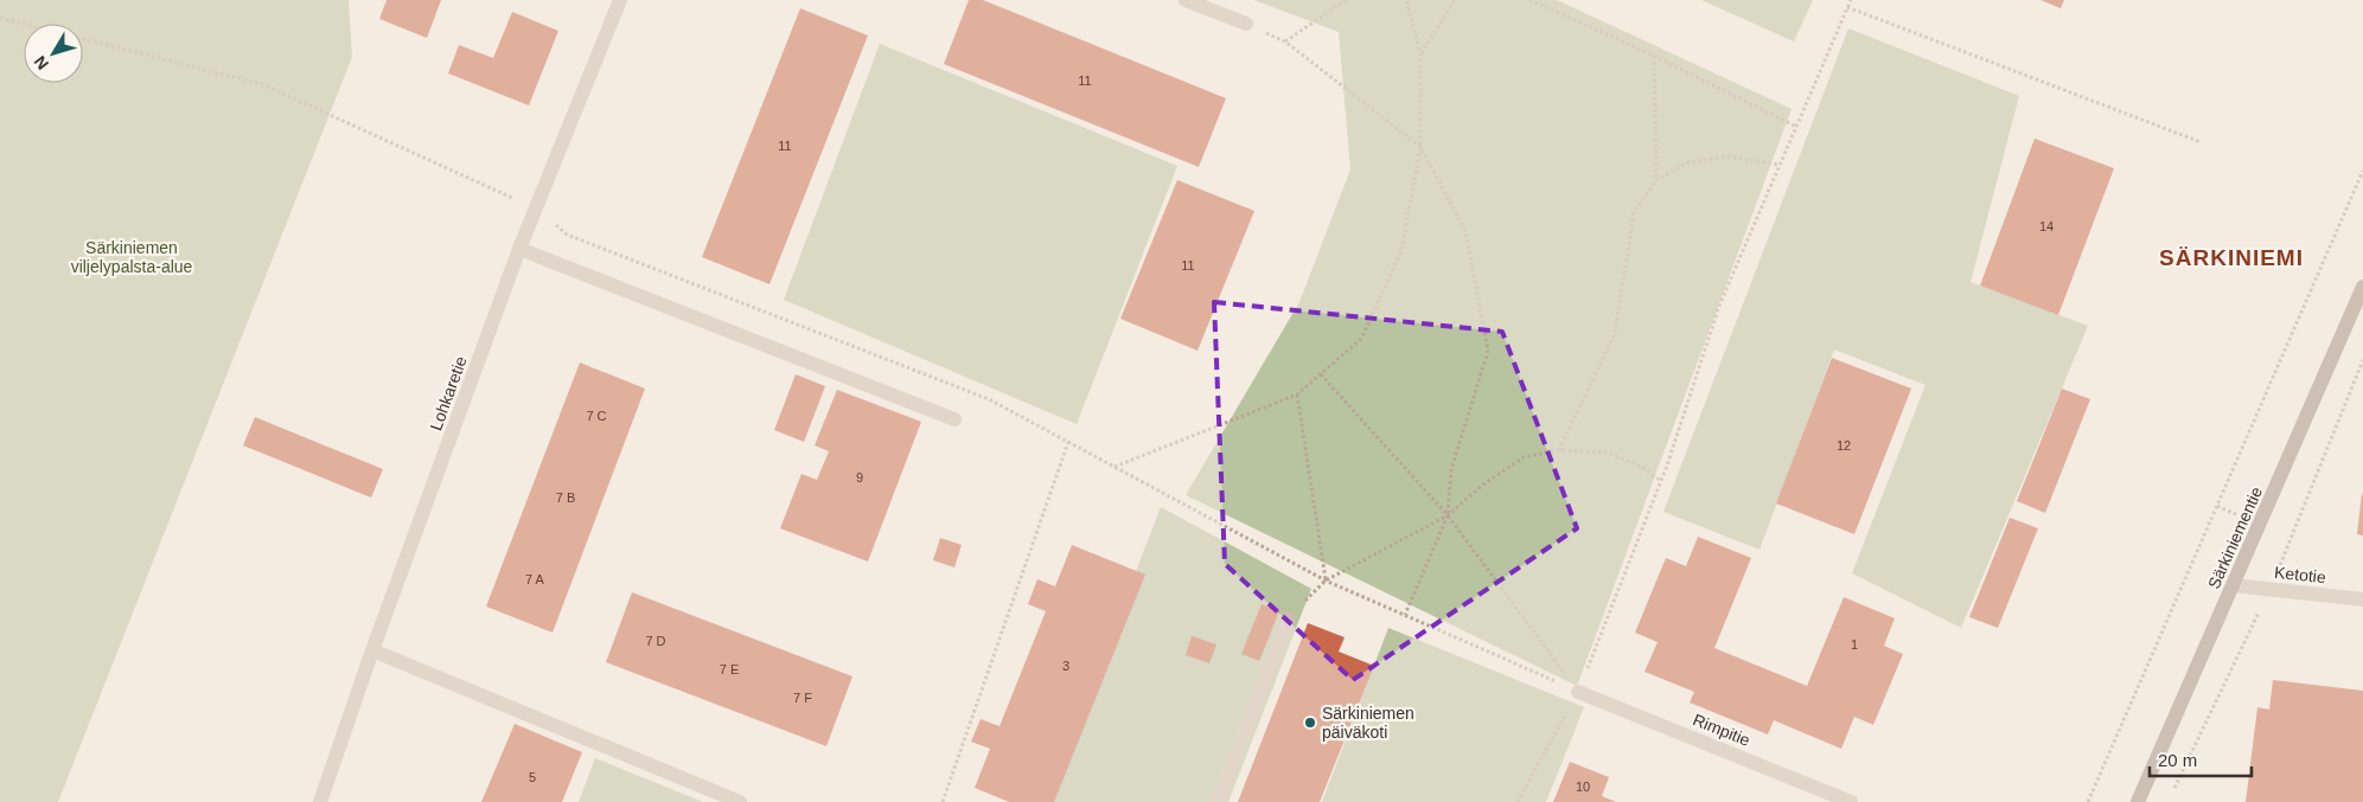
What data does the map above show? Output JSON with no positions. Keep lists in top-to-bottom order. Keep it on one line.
{"streets":{"street":["Lohkaretie","Särkiniementie","Ketotie","Rimpitie"]},"crossings":[["Särkiniementie","Ketotie"]],"districts":["SÄRKINIEMI"],"parks":["Särkiniemen viljelypalsta-alue"],"places":["Särkiniemen päiväkoti"],"house_numbers":["11","11","14","11","7 C","12","9","7 B","7 A","7 D","1","3","7 E","7 F","5","10"],"scale_bar":"20 m","north":"bottom left"}
